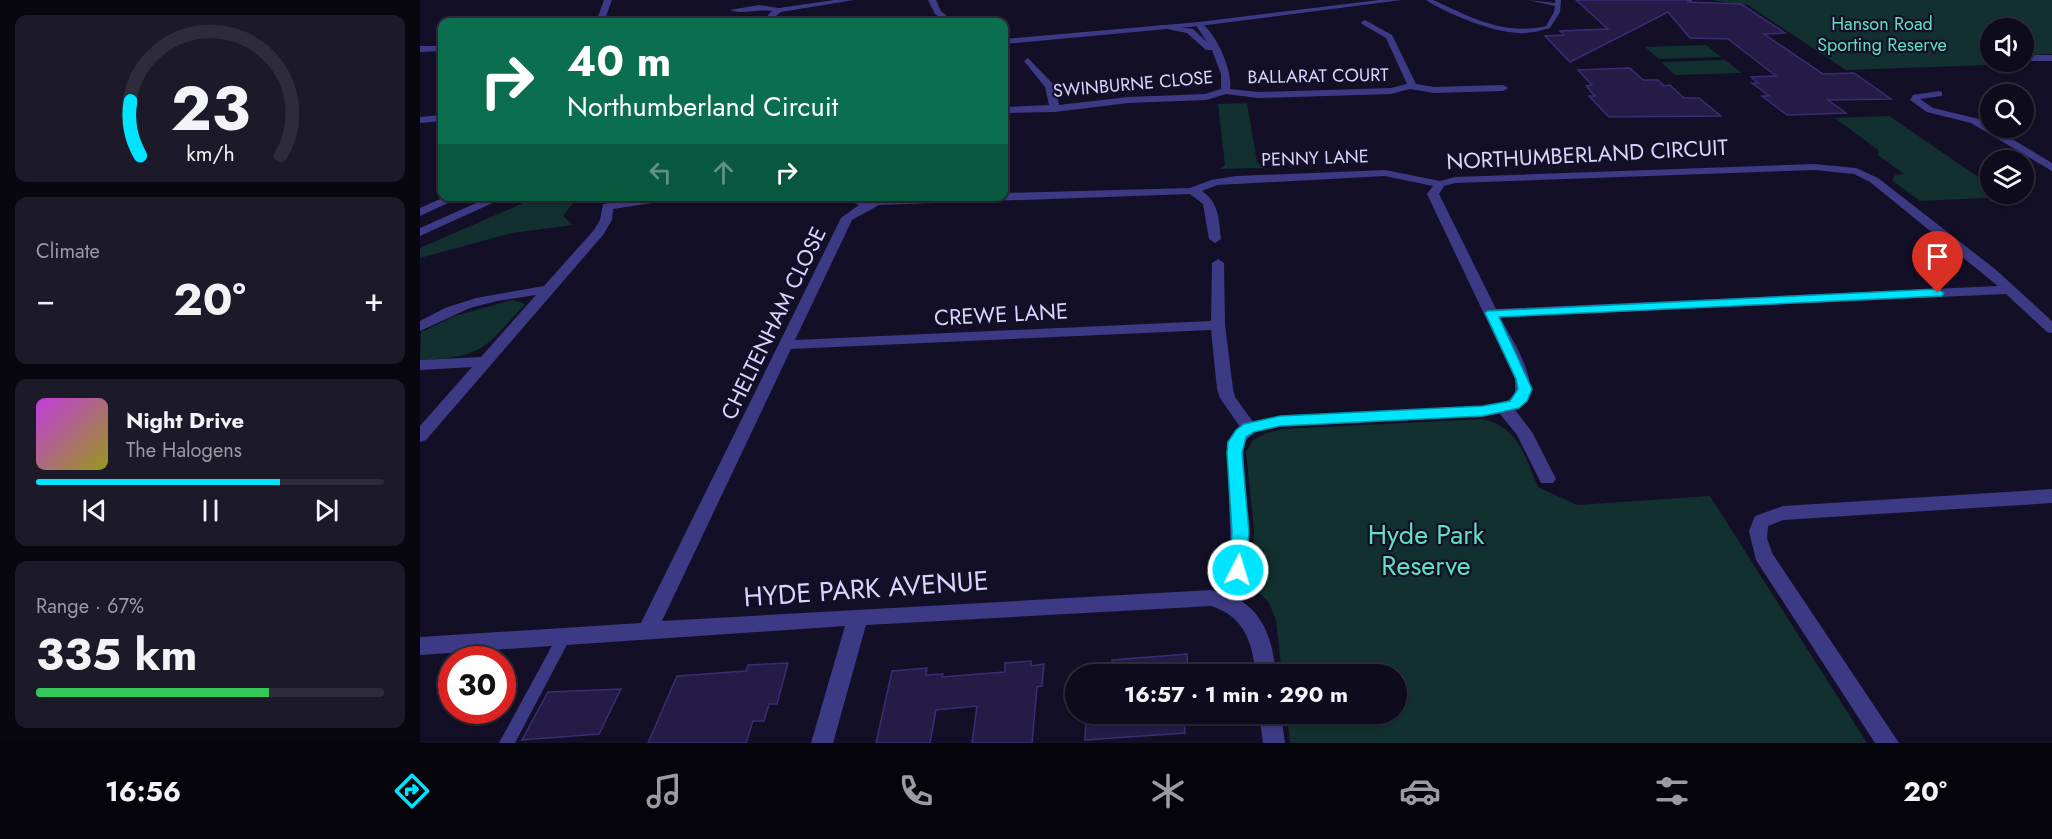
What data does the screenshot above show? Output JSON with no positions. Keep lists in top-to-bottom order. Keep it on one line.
{"streets":{"street":["BALLARAT COURT","SWINBURNE CLOSE","NORTHUMBERLAND CIRCUIT","PENNY LANE","CREWE LANE","CHELTENHAM CLOSE","HYDE PARK AVENUE"]},"crossings":[["BALLARAT COURT","SWINBURNE CLOSE"],["NORTHUMBERLAND CIRCUIT","PENNY LANE"],["CREWE LANE","CHELTENHAM CLOSE"],["CHELTENHAM CLOSE","HYDE PARK AVENUE"]],"parks":["Hanson Road Sporting Reserve","Hyde Park Reserve"],"page":{"turn":["40 m","Northumberland Circuit"],"tile":["Climate",["Range · 67%","335 km"]],"heat":["−","20°","+"],"song":["Night Drive","The Halogens"],"limit":"30","trip":"16:57 · 1 min · 290 m","tabs":["16:56","20°"],"gauge":["23","km/h"]}}
